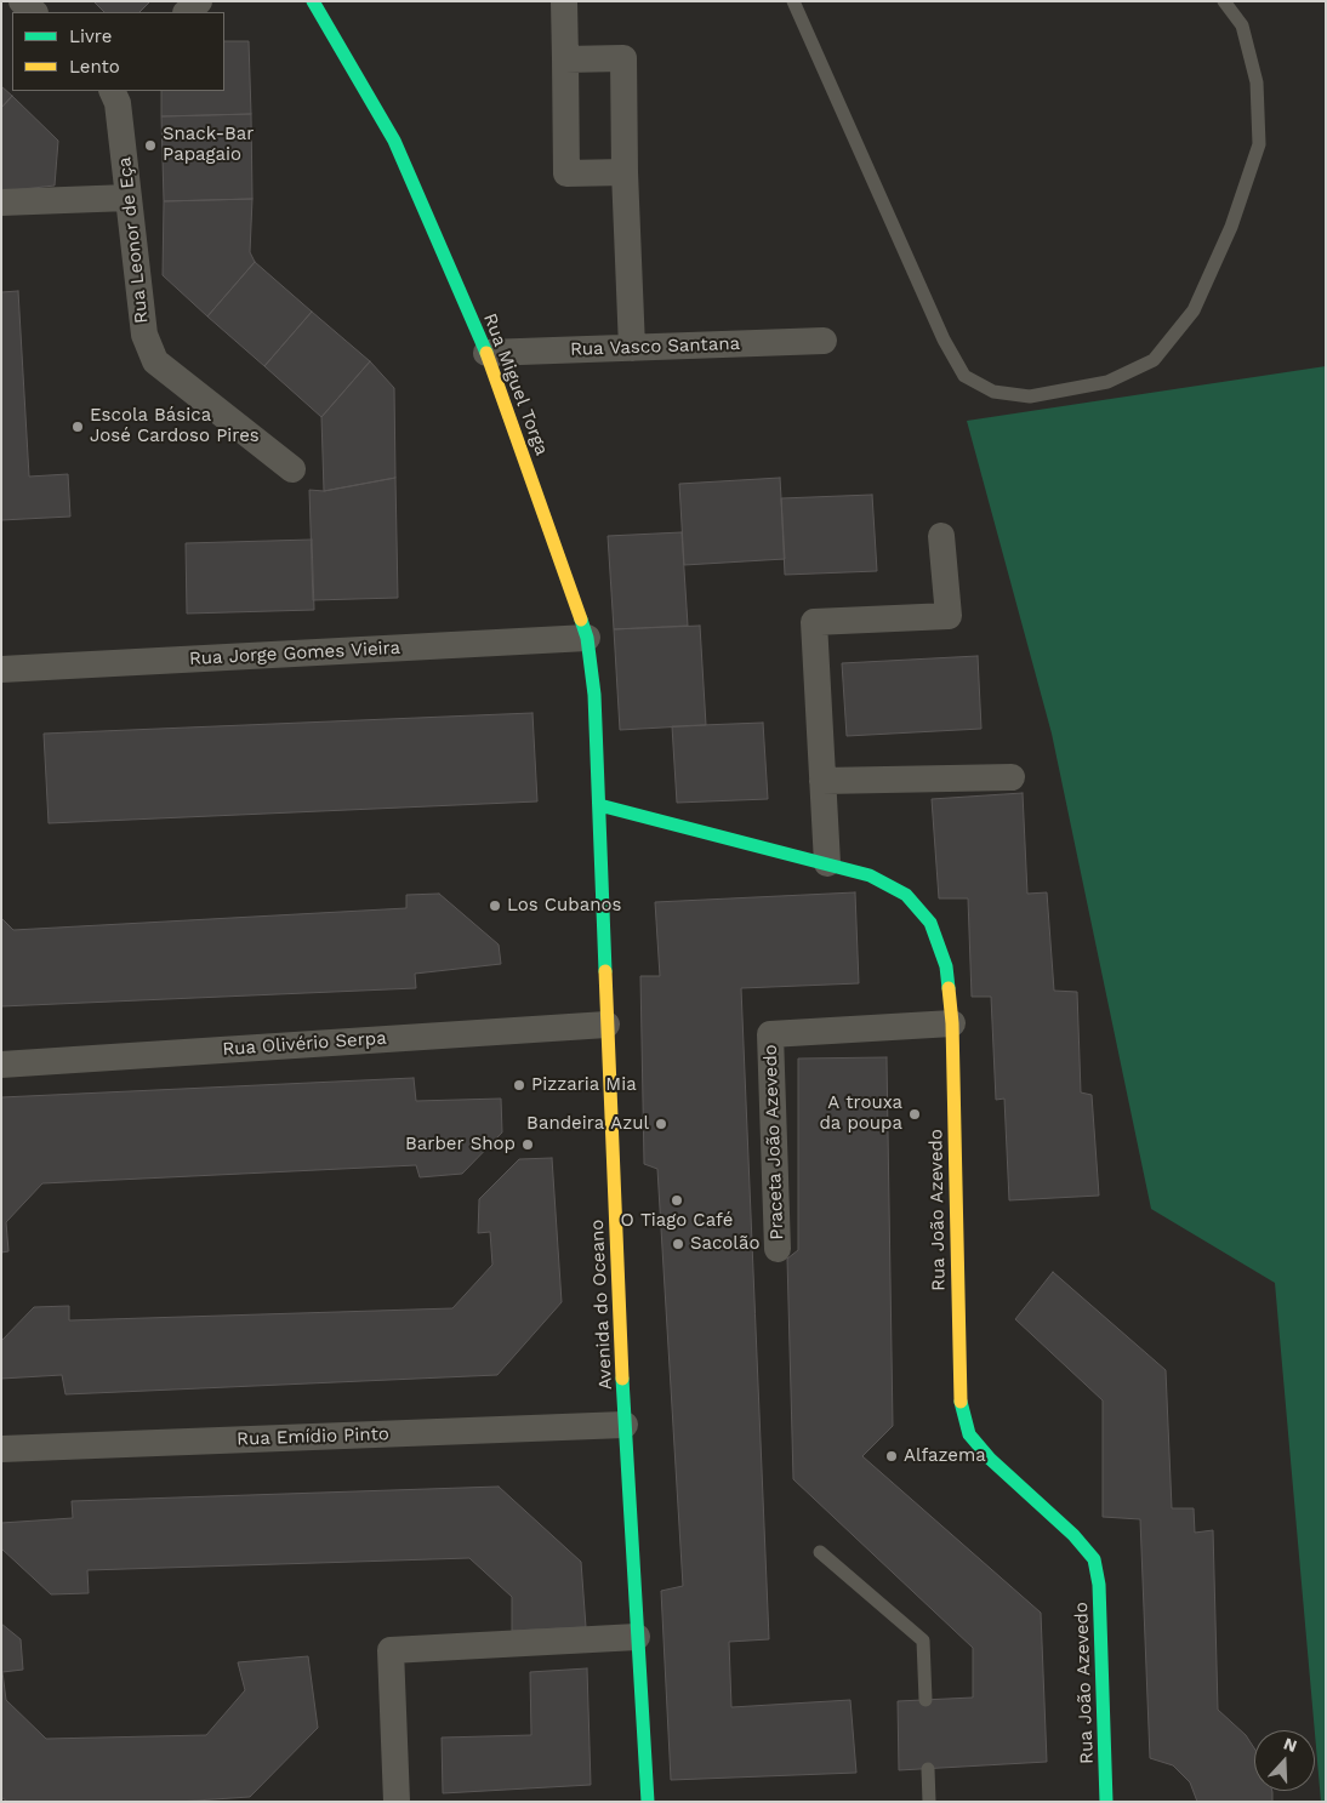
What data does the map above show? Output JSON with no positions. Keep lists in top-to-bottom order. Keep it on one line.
{"streets":{"street":["Rua Leonor de Eça","Rua Vasco Santana","Rua Miguel Torga","Rua Jorge Gomes Vieira","Rua Olivério Serpa","Praceta João Azevedo","Rua João Azevedo","Avenida do Oceano","Rua Emídio Pinto"]},"crossings":[["Rua Vasco Santana","Rua Miguel Torga"],["Rua Miguel Torga","Rua Jorge Gomes Vieira"],["Rua Miguel Torga","Rua João Azevedo"],["Rua Miguel Torga","Avenida do Oceano"],["Rua Olivério Serpa","Avenida do Oceano"],["Praceta João Azevedo","Rua João Azevedo"],["Rua João Azevedo","Avenida do Oceano"],["Avenida do Oceano","Rua Emídio Pinto"]],"places":["Snack-Bar Papagaio","Escola Básica José Cardoso Pires","Los Cubanos","Pizzaria Mia","A trouxa da poupa","Bandeira Azul","Barber Shop","O Tiago Café","Sacolão","Alfazema"],"legend":["Livre","Lento"],"north":"top"}
